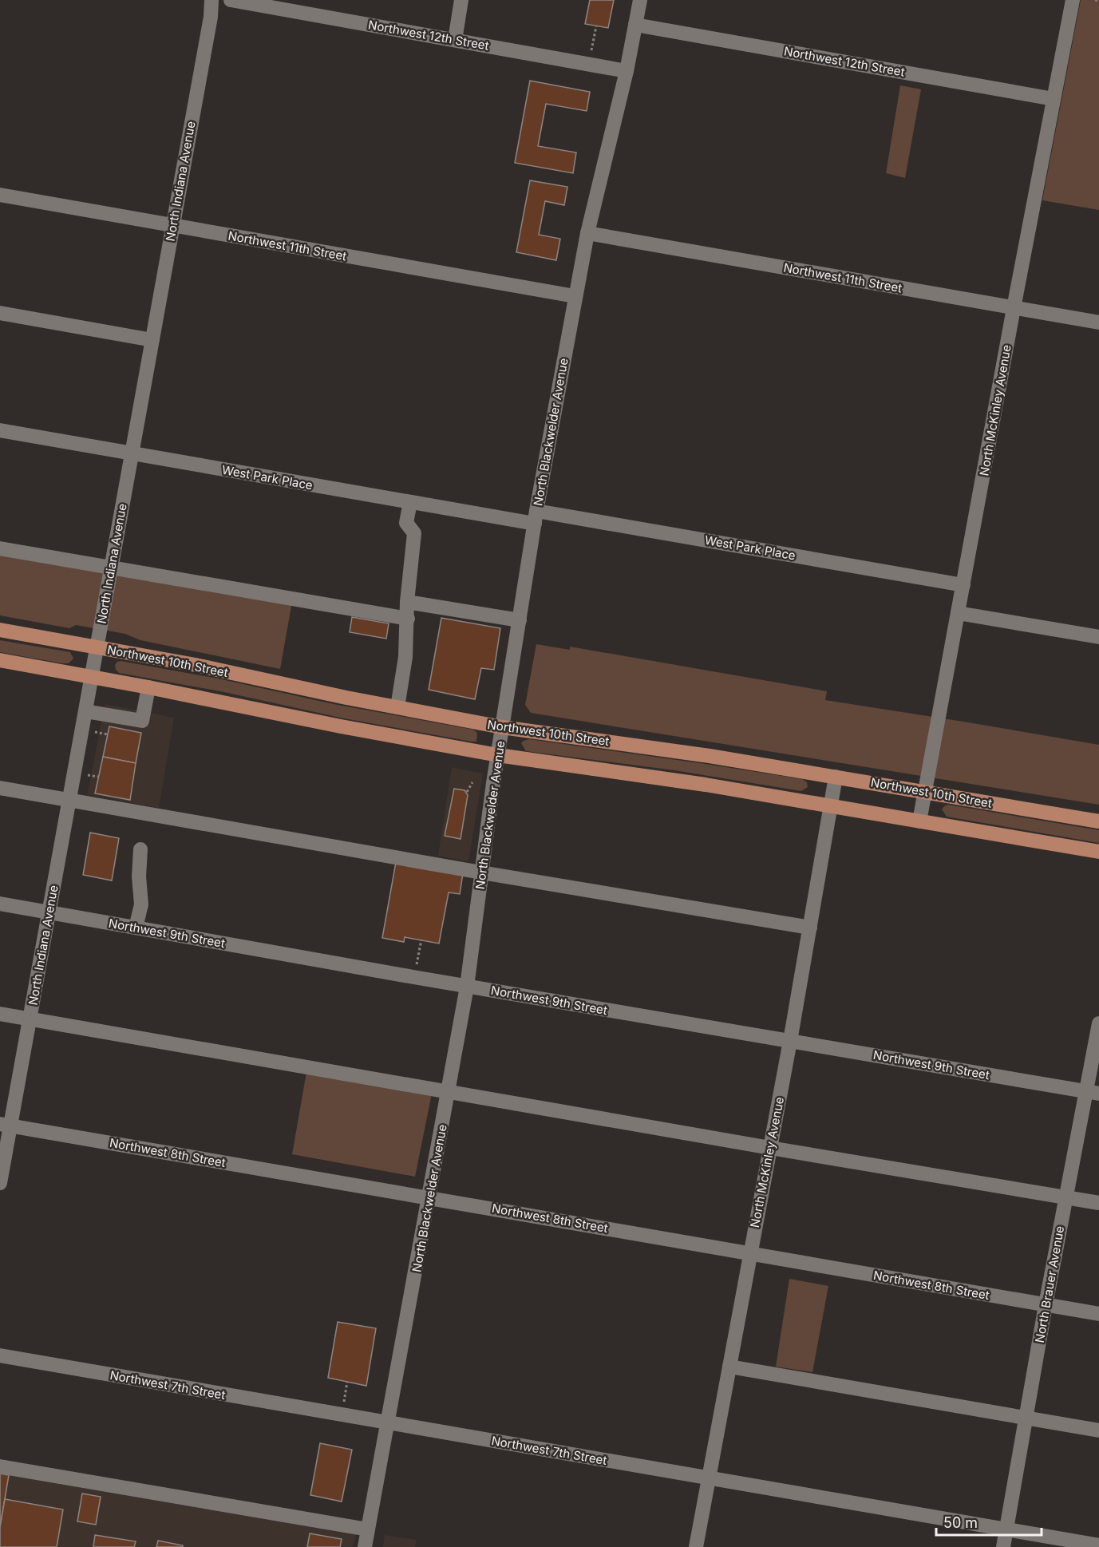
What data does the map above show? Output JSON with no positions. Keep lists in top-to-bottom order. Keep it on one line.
{"streets":{"main road":["Northwest 10th Street"],"street":["Northwest 12th Street","North Indiana Avenue","Northwest 11th Street","North McKinley Avenue","North Blackwelder Avenue","West Park Place","Northwest 9th Street","Northwest 8th Street","North Brauer Avenue","Northwest 7th Street"]},"crossings":[["Northwest 12th Street","North McKinley Avenue"],["Northwest 12th Street","North Blackwelder Avenue"],["North Indiana Avenue","Northwest 11th Street"],["North Indiana Avenue","West Park Place"],["North Indiana Avenue","Northwest 10th Street"],["North Indiana Avenue","Northwest 9th Street"],["North Indiana Avenue","Northwest 8th Street"],["Northwest 11th Street","North McKinley Avenue"],["Northwest 11th Street","North Blackwelder Avenue"],["North McKinley Avenue","West Park Place"],["North McKinley Avenue","Northwest 10th Street"],["North McKinley Avenue","Northwest 9th Street"],["North McKinley Avenue","Northwest 8th Street"],["North McKinley Avenue","Northwest 7th Street"],["North Blackwelder Avenue","West Park Place"],["North Blackwelder Avenue","Northwest 10th Street"],["North Blackwelder Avenue","Northwest 9th Street"],["North Blackwelder Avenue","Northwest 8th Street"],["North Blackwelder Avenue","Northwest 7th Street"],["Northwest 9th Street","North Brauer Avenue"],["Northwest 8th Street","North Brauer Avenue"],["North Brauer Avenue","Northwest 7th Street"]],"scale_bar":"50 m"}
